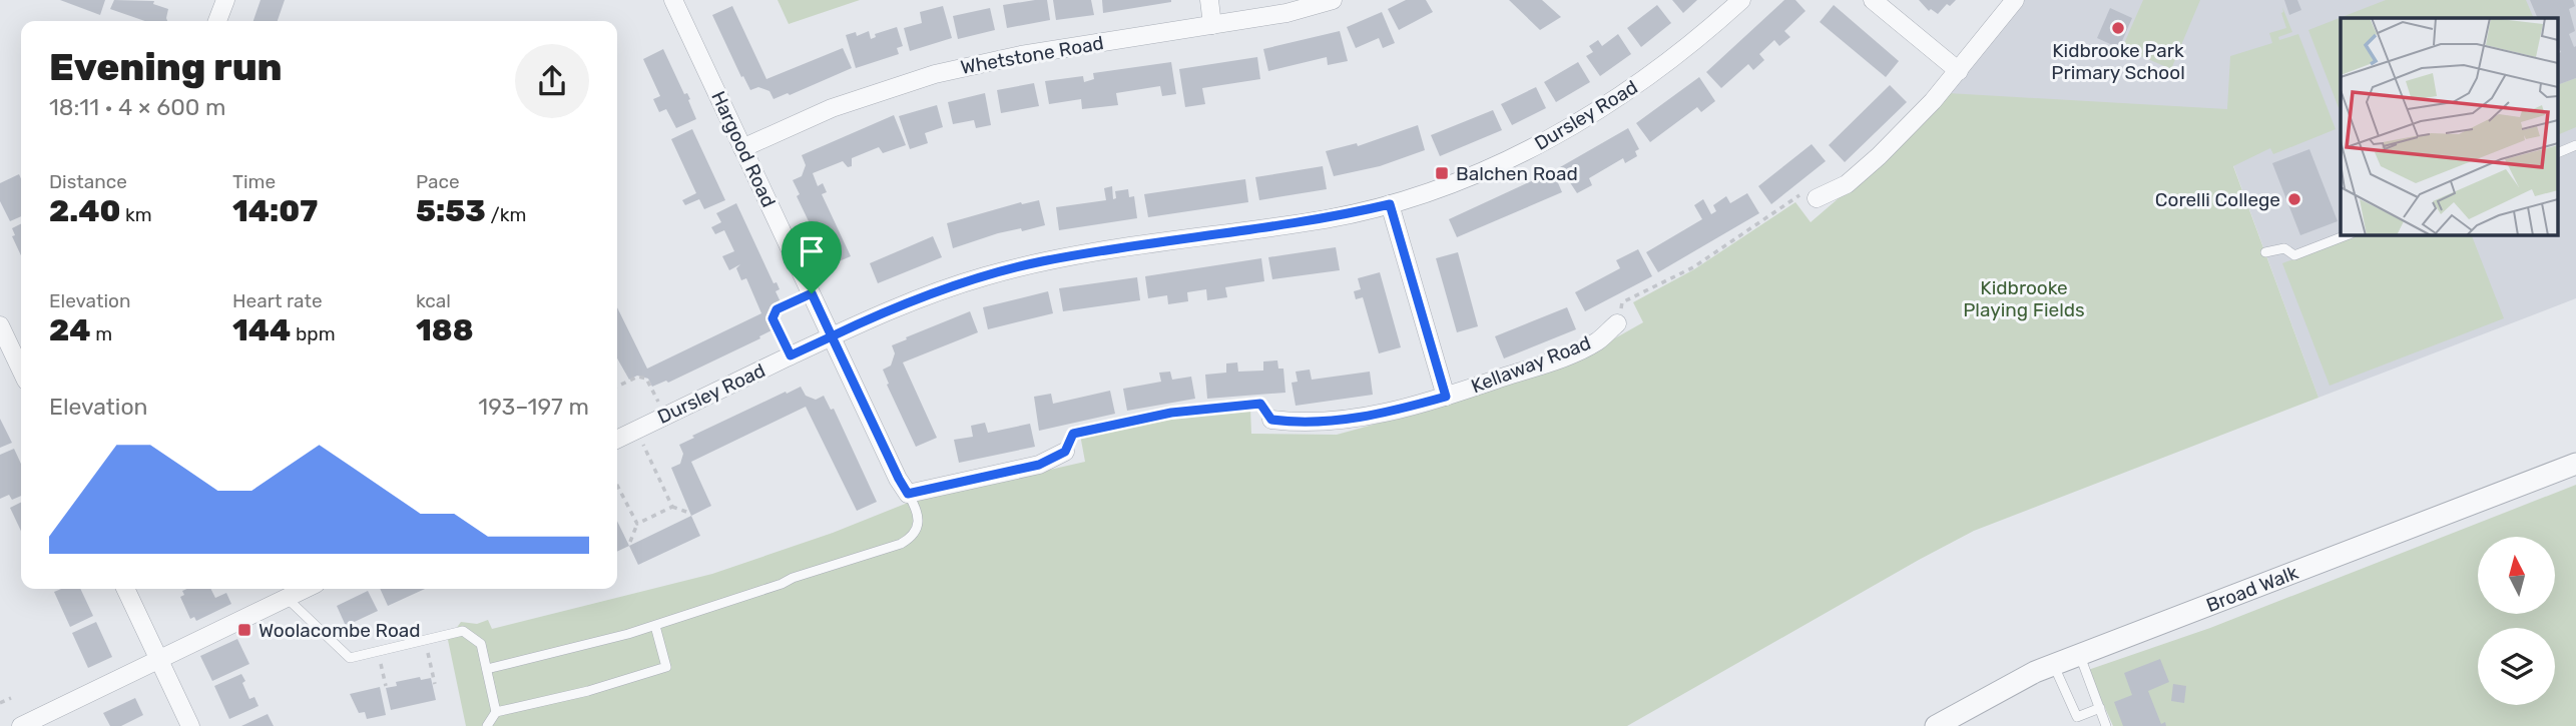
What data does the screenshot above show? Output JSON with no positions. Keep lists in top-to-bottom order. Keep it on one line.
{"streets":{"street":["Whetstone Road","Dursley Road","Hargood Road","Kellaway Road","Broad Walk"]},"crossings":[["Whetstone Road","Hargood Road"],["Dursley Road","Hargood Road"]],"parks":["Kidbrooke Playing Fields"],"places":{"other":["Kidbrooke Park Primary School","Corelli College"],"transit":["Balchen Road","Woolacombe Road"]},"north":"top","page":{"heading":["Evening run","18:11 · 4 × 600 m"],"stats":[["Distance","2.40 km"],["Time","14:07"],["Pace","5:53 /km"],["Elevation","24 m"],["Heart rate","144 bpm"],["kcal","188"]],"chart":["Elevation","193–197 m"]}}
